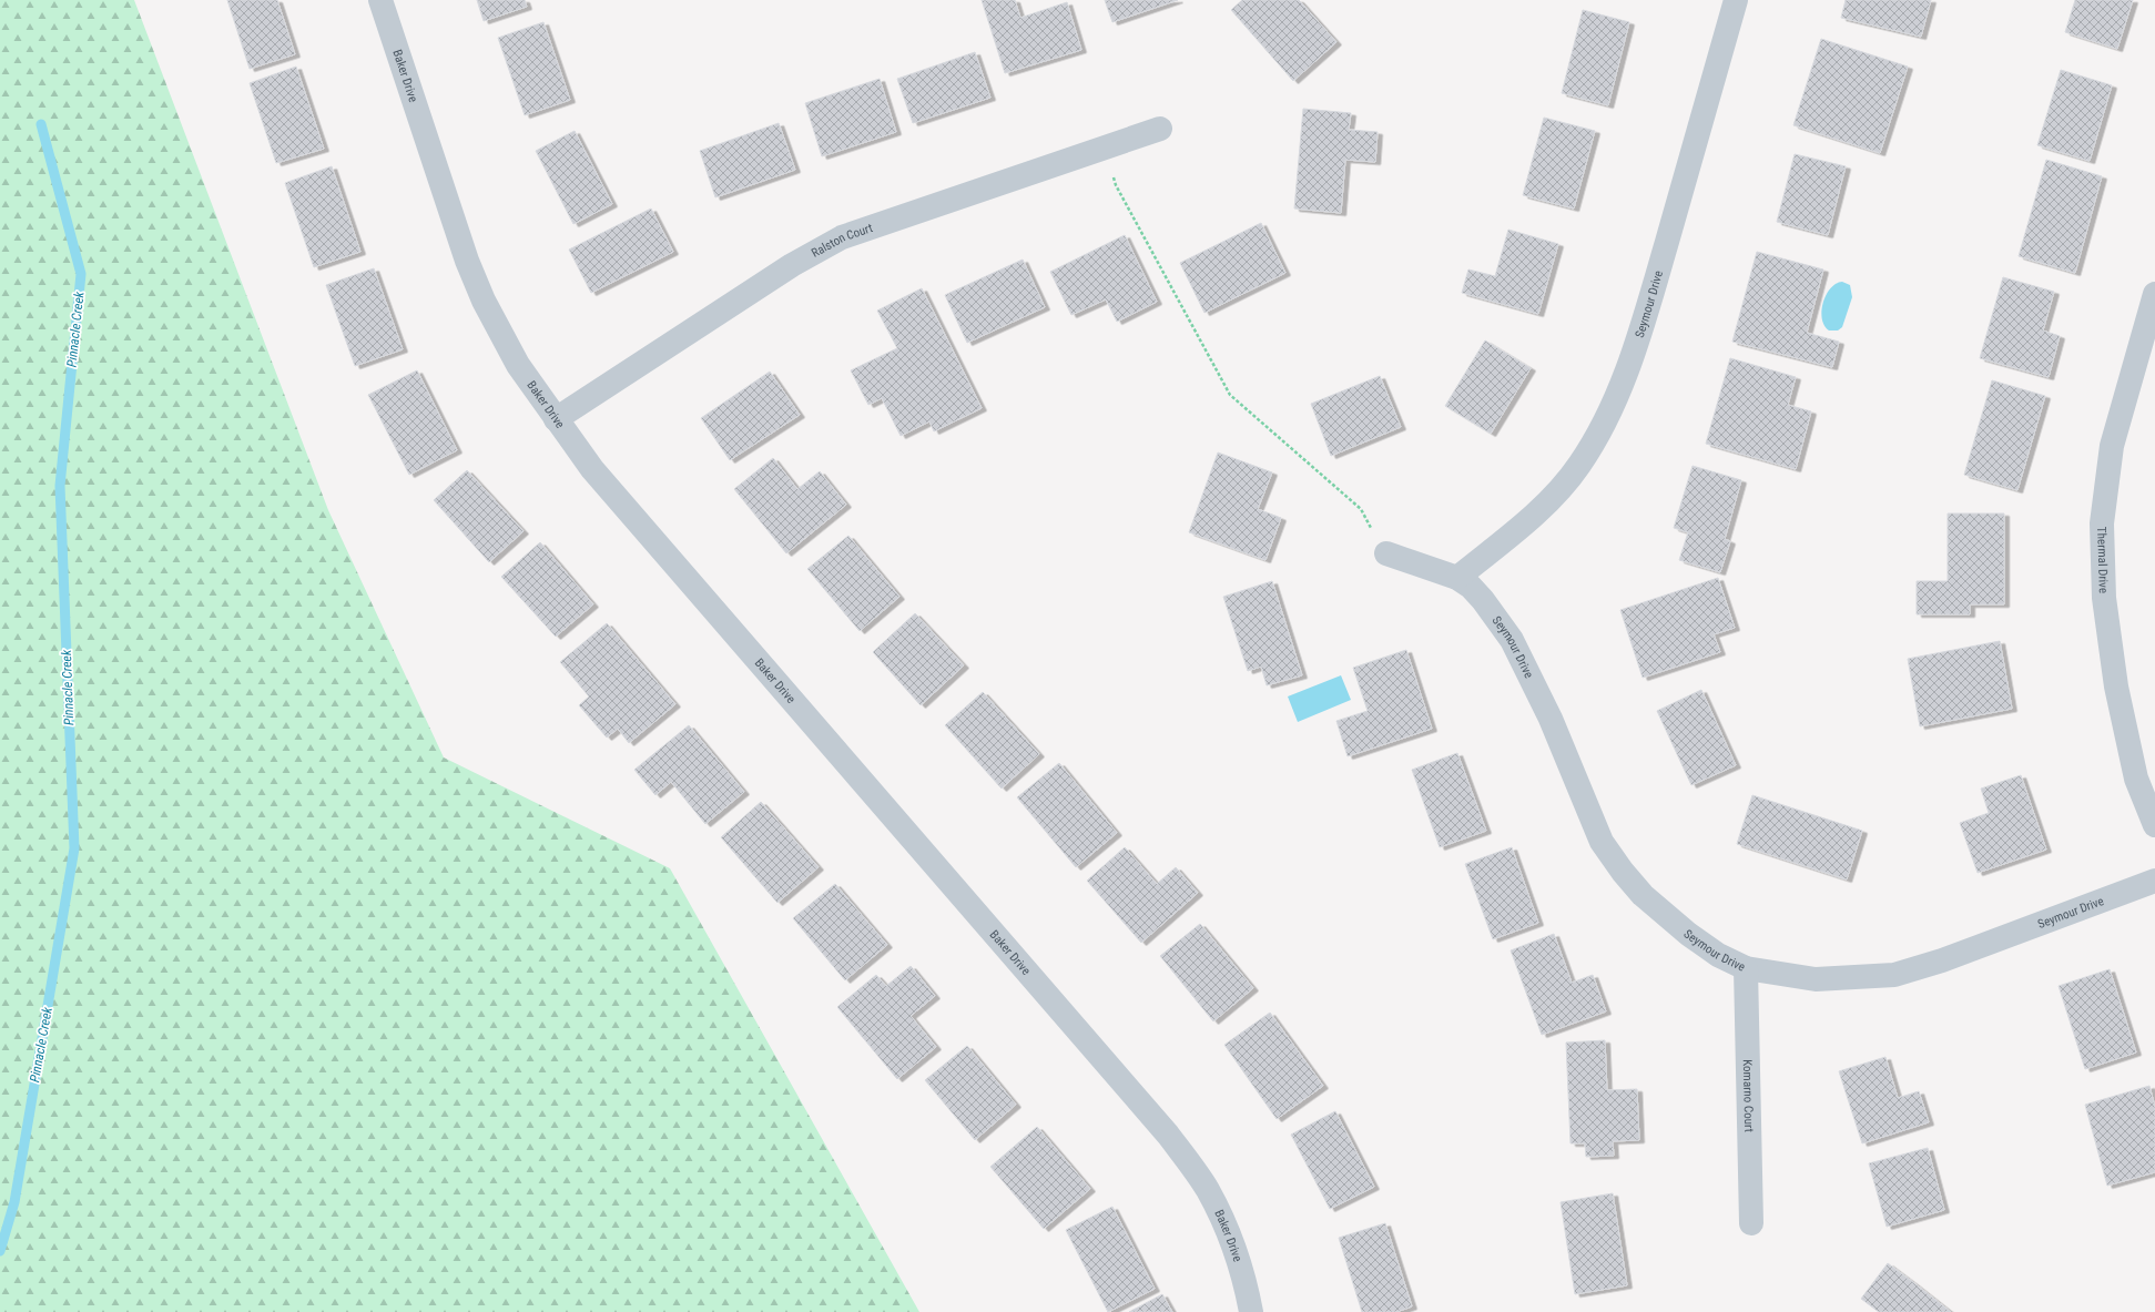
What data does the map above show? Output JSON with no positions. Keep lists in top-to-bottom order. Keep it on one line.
{"streets":{"street":["Baker Drive","Ralston Court","Seymour Drive","Thermal Drive","Komarno Court"]},"crossings":[["Baker Drive","Ralston Court"],["Seymour Drive","Komarno Court"]],"water":["Pinnacle Creek"]}
